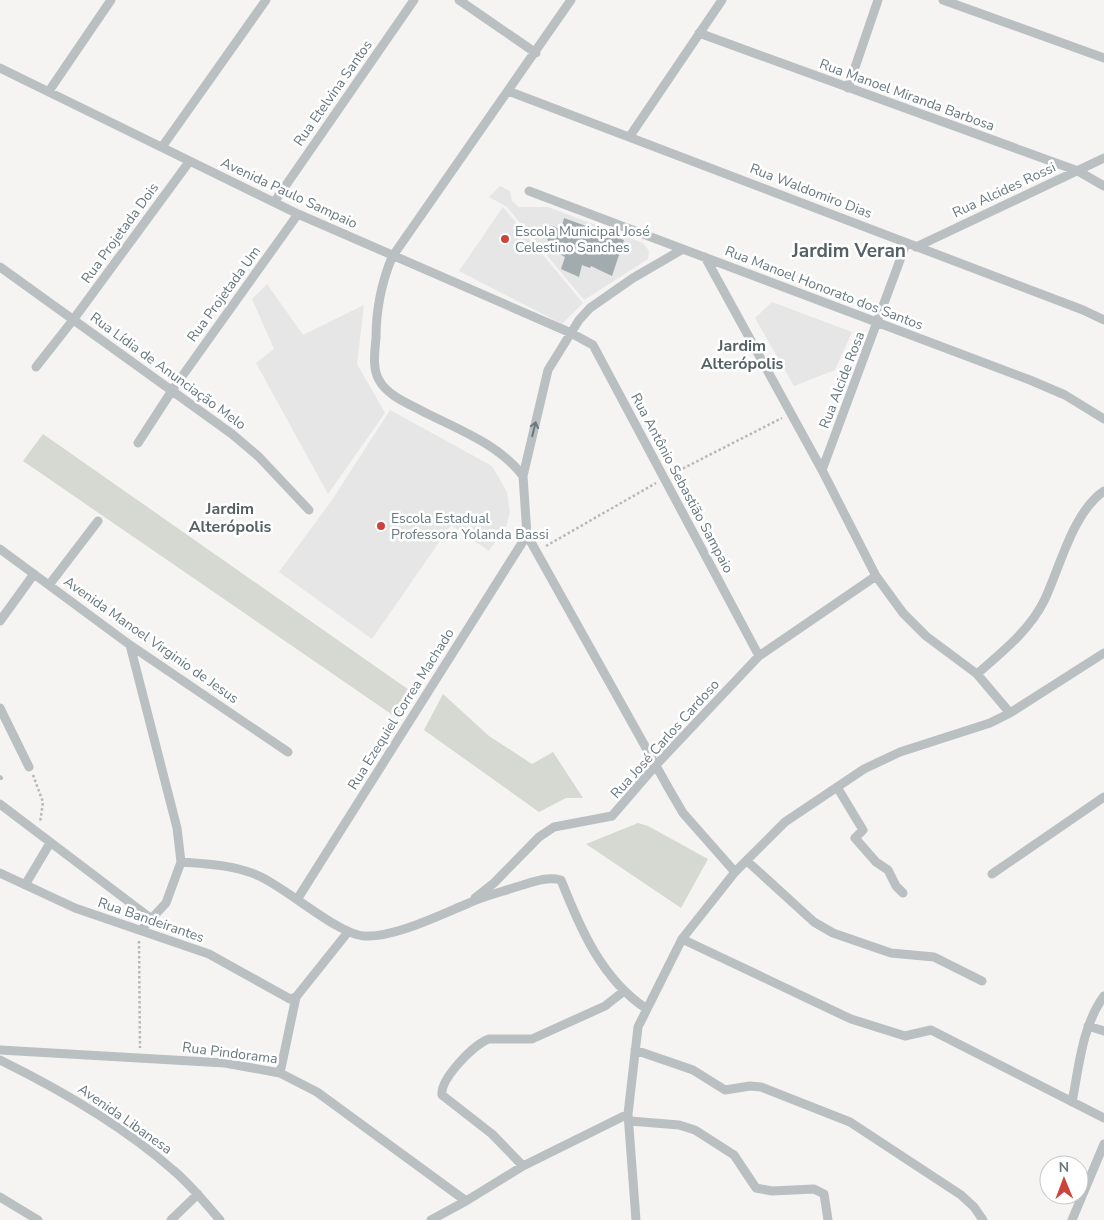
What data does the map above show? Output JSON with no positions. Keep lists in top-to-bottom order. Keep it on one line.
{"streets":{"street":["Rua Etelvina Santos","Rua Manoel Miranda Barbosa","Rua Alcides Rossi","Rua Waldomiro Dias","Avenida Paulo Sampaio","Rua Projetada Dois","Rua Manoel Honorato dos Santos","Rua Projetada Um","Rua Lídia de Anunciação Melo","Rua Alcide Rosa","Rua Antônio Sebastião Sampaio","Avenida Manoel Virginio de Jesus","Rua Ezequiel Correa Machado","Rua José Carlos Cardoso","Rua Bandeirantes","Rua Pindorama","Avenida Libanesa"]},"crossings":[["Rua Etelvina Santos","Avenida Paulo Sampaio"],["Rua Manoel Miranda Barbosa","Rua Alcides Rossi"],["Rua Alcides Rossi","Rua Waldomiro Dias"],["Rua Alcides Rossi","Rua Alcide Rosa"],["Rua Waldomiro Dias","Rua Alcide Rosa"],["Avenida Paulo Sampaio","Rua Projetada Dois"],["Avenida Paulo Sampaio","Rua Projetada Um"],["Avenida Paulo Sampaio","Rua Antônio Sebastião Sampaio"],["Rua Projetada Dois","Rua Lídia de Anunciação Melo"],["Rua Manoel Honorato dos Santos","Rua Alcide Rosa"],["Rua Projetada Um","Rua Lídia de Anunciação Melo"],["Rua Antônio Sebastião Sampaio","Rua José Carlos Cardoso"]],"districts":["Jardim Veran","Jardim Alterópolis","Jardim Alterópolis"],"places":["Escola Municipal José Celestino Sanches","Escola Estadual Professora Yolanda Bassi"],"north":"top"}
